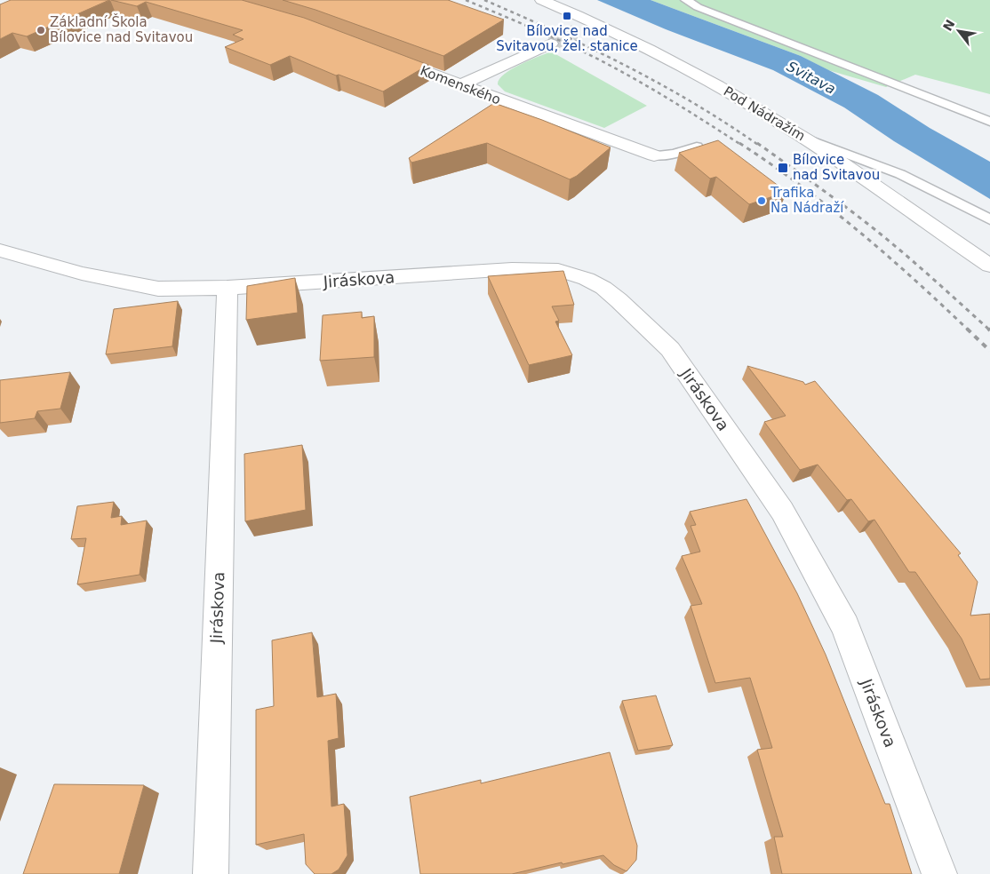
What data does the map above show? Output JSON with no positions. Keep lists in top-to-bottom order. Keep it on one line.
{"streets":{"street":["Komenského","Pod Nádražím","Jiráskova"]},"water":["Svitava"],"places":{"transit":["Bílovice nad Svitavou, žel. stanice","Bílovice nad Svitavou"],"other":["Základní Škola Bílovice nad Svitavou","Trafika Na Nádraží"]},"north":"top left"}
